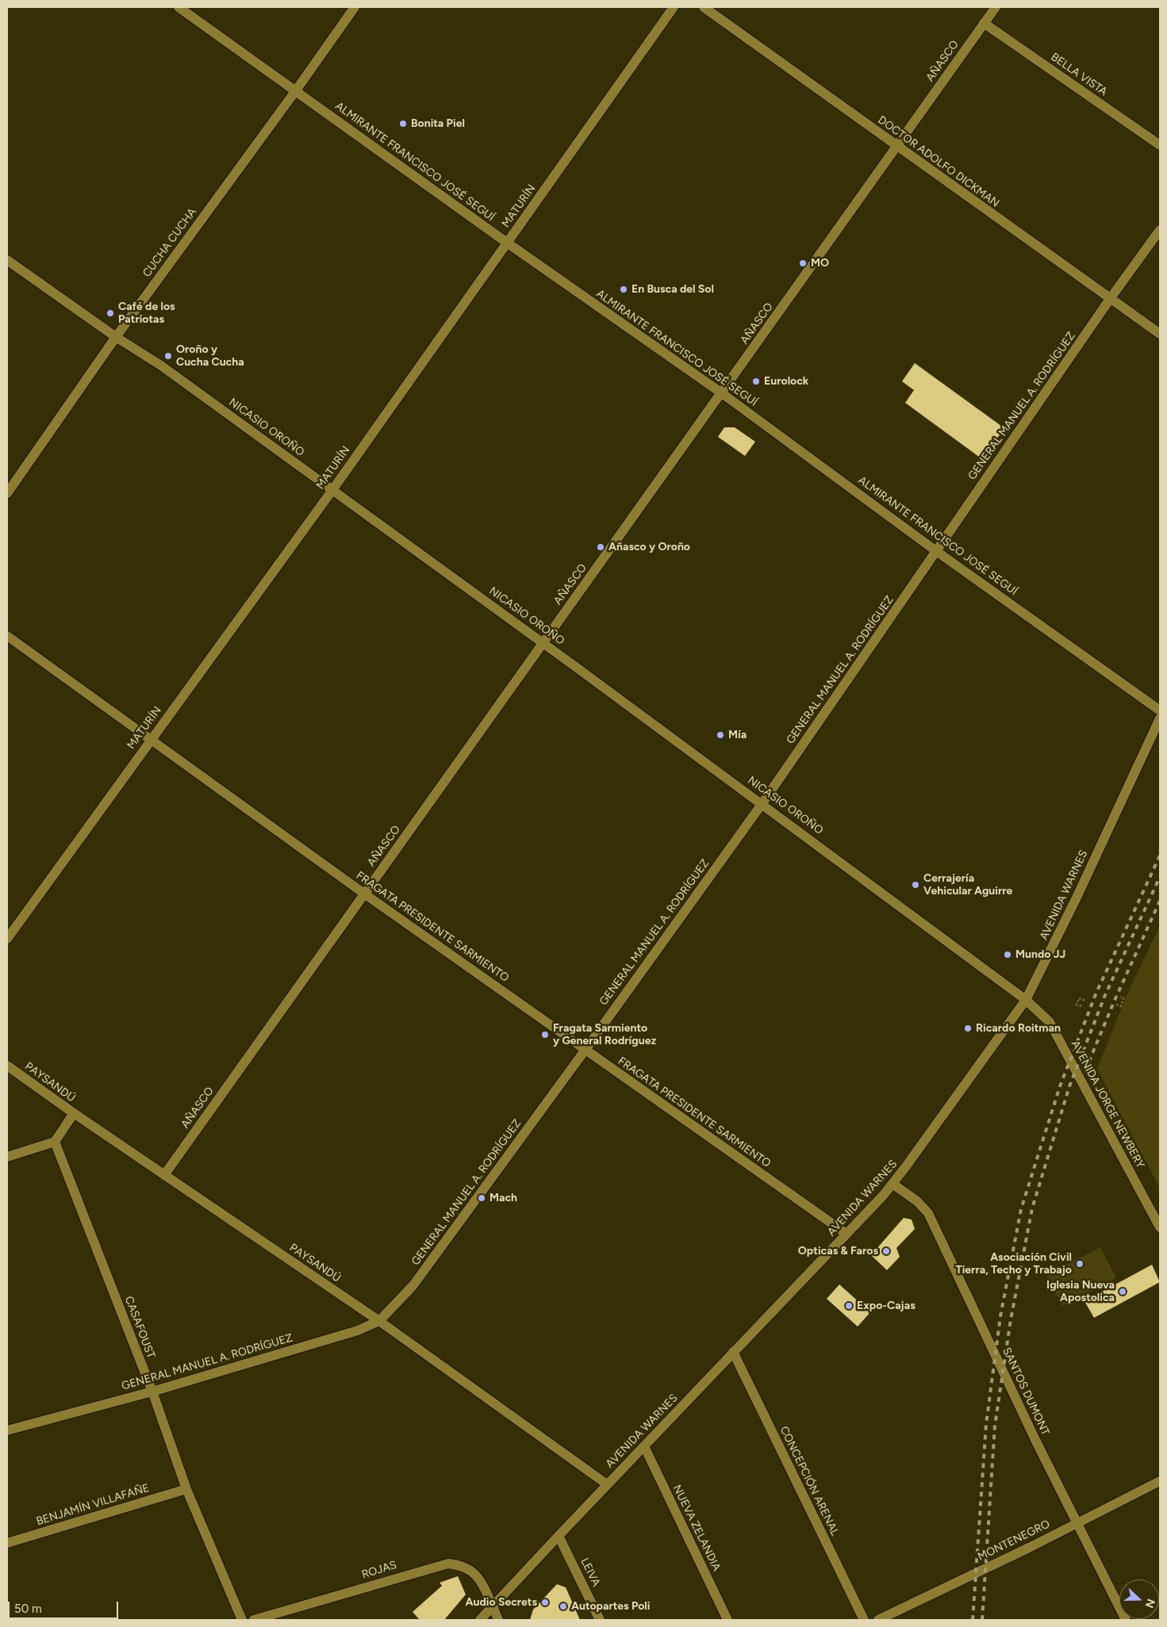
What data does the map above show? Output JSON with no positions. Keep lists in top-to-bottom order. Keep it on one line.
{"streets":{"street":["AÑASCO","BELLA VISTA","ALMIRANTE FRANCISCO JOSÉ SEGUÍ","DOCTOR ADOLFO DICKMAN","MATURÍN","CUCHA CUCHA","GENERAL MANUEL A. RODRÍGUEZ","NICASIO OROÑO","AVENIDA WARNES","FRAGATA PRESIDENTE SARMIENTO","PAYSANDÚ","AVENIDA JORGE NEWBERY","CASAFOUST","SANTOS DUMONT","CONCEPCIÓN ARENAL","BENJAMÍN VILLAFAÑE","NUEVA ZELANDIA","MONTENEGRO","ROJAS","LEIVA"]},"crossings":[["AÑASCO","BELLA VISTA"],["AÑASCO","ALMIRANTE FRANCISCO JOSÉ SEGUÍ"],["AÑASCO","DOCTOR ADOLFO DICKMAN"],["AÑASCO","NICASIO OROÑO"],["AÑASCO","FRAGATA PRESIDENTE SARMIENTO"],["AÑASCO","PAYSANDÚ"],["ALMIRANTE FRANCISCO JOSÉ SEGUÍ","MATURÍN"],["ALMIRANTE FRANCISCO JOSÉ SEGUÍ","CUCHA CUCHA"],["ALMIRANTE FRANCISCO JOSÉ SEGUÍ","GENERAL MANUEL A. RODRÍGUEZ"],["DOCTOR ADOLFO DICKMAN","GENERAL MANUEL A. RODRÍGUEZ"],["MATURÍN","NICASIO OROÑO"],["MATURÍN","FRAGATA PRESIDENTE SARMIENTO"],["CUCHA CUCHA","NICASIO OROÑO"],["GENERAL MANUEL A. RODRÍGUEZ","NICASIO OROÑO"],["GENERAL MANUEL A. RODRÍGUEZ","FRAGATA PRESIDENTE SARMIENTO"],["GENERAL MANUEL A. RODRÍGUEZ","PAYSANDÚ"],["GENERAL MANUEL A. RODRÍGUEZ","CASAFOUST"],["NICASIO OROÑO","AVENIDA WARNES"],["NICASIO OROÑO","AVENIDA JORGE NEWBERY"],["AVENIDA WARNES","FRAGATA PRESIDENTE SARMIENTO"],["AVENIDA WARNES","PAYSANDÚ"],["AVENIDA WARNES","AVENIDA JORGE NEWBERY"],["AVENIDA WARNES","SANTOS DUMONT"],["AVENIDA WARNES","CONCEPCIÓN ARENAL"],["AVENIDA WARNES","NUEVA ZELANDIA"],["AVENIDA WARNES","ROJAS"],["AVENIDA WARNES","LEIVA"],["CASAFOUST","BENJAMÍN VILLAFAÑE"],["SANTOS DUMONT","MONTENEGRO"]],"places":["Bonita Piel","MO","En Busca del Sol","Café de los Patriotas","Oroño y Cucha Cucha","Eurolock","Añasco y Oroño","Mía","Cerrajería Vehicular Aguirre","Mundo JJ","Ricardo Roitman","Fragata Sarmiento y General Rodríguez","Mach","Opticas & Faros","Asociación Civil Tierra, Techo y Trabajo","Iglesia Nueva Apostolica","Expo-Cajas","Audio Secrets","Autopartes Poli"],"scale_bar":"50 m","north":"right"}
